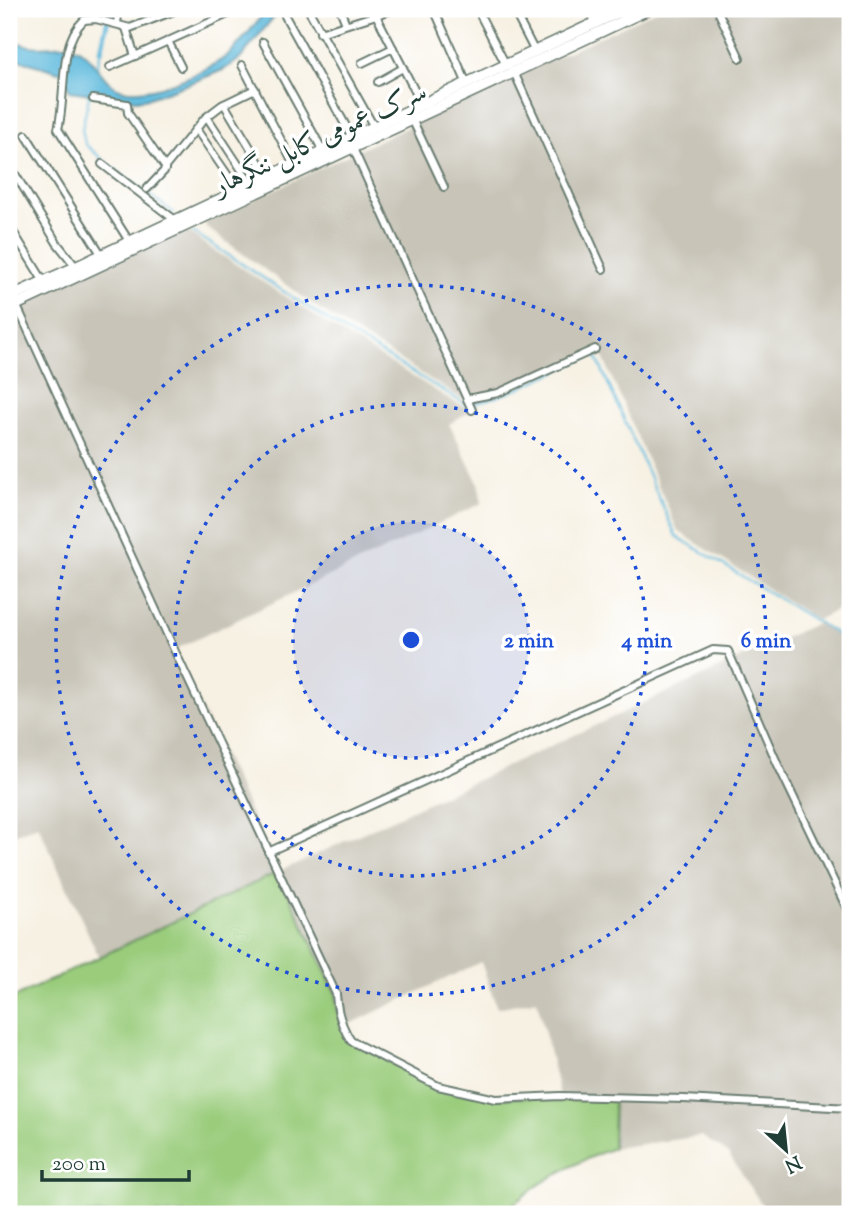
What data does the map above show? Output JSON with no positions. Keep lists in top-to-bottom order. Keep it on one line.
{"streets":{"highway":["سرک عمومی کابل ننگرهار"]},"scale_bar":"200 m","north":"bottom right","rings":["2 min","4 min","6 min"]}
